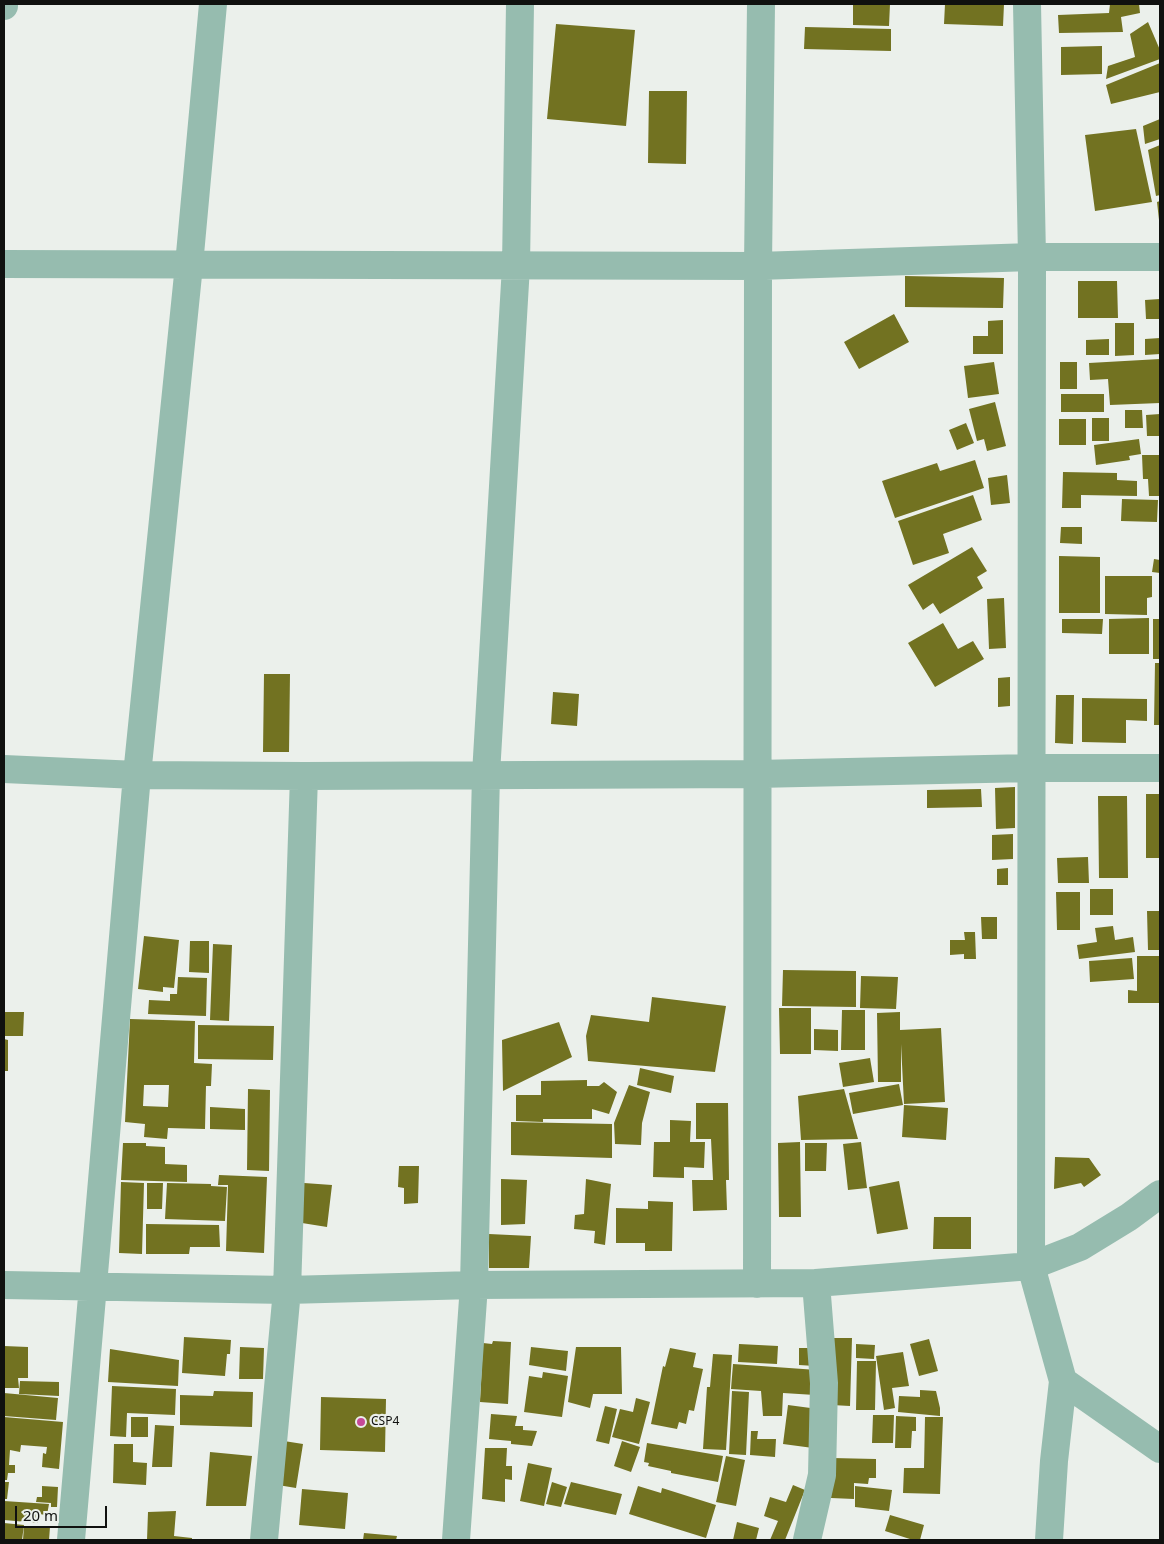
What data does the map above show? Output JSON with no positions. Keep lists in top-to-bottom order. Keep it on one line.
{"places":["CSP4"],"scale_bar":"20 m"}
